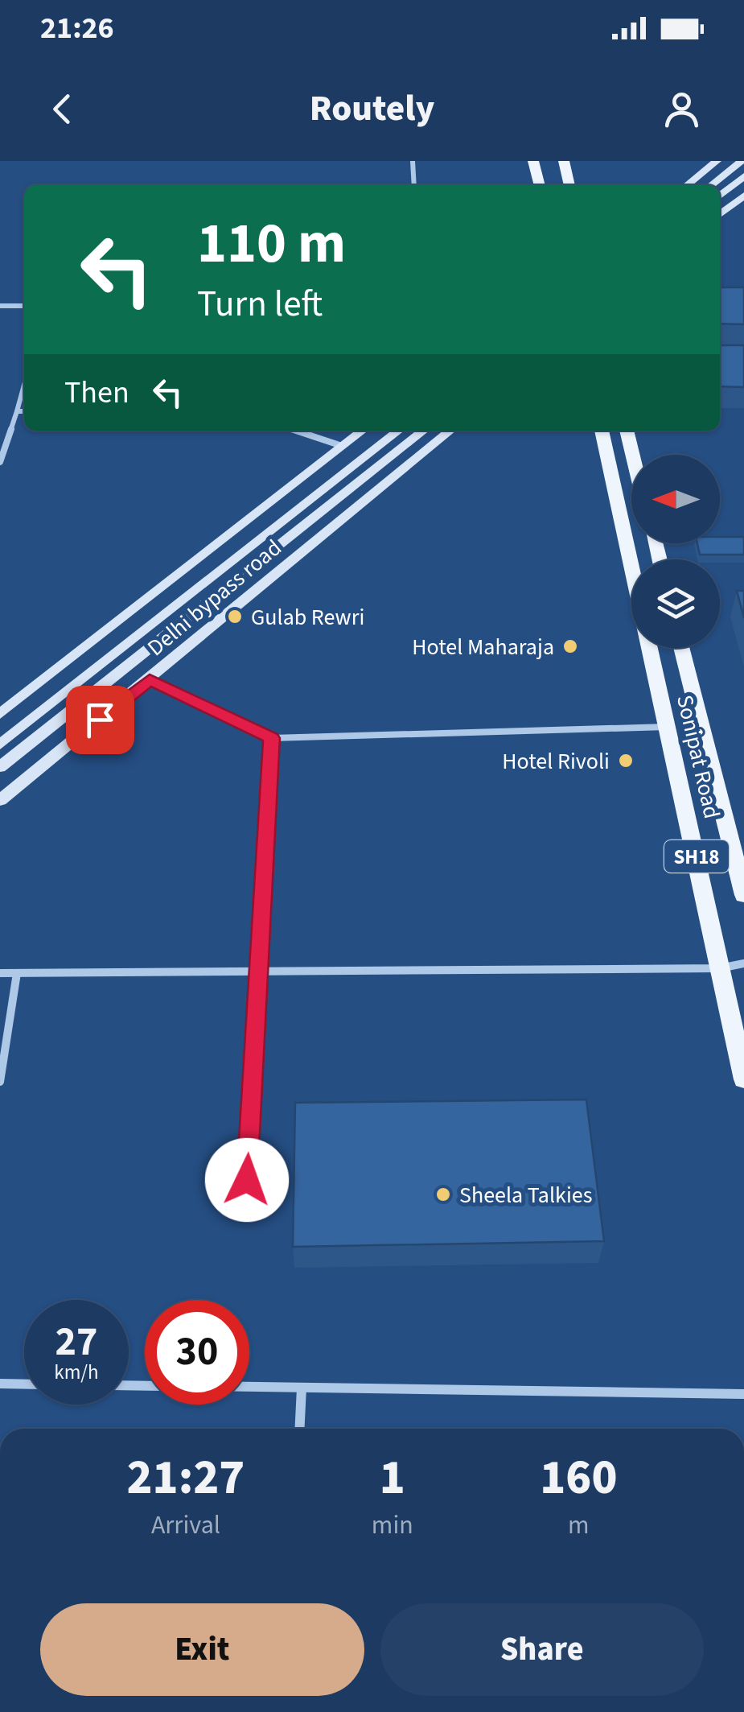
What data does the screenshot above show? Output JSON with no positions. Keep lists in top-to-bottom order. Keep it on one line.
{"streets":{"main road":["Delhi bypass road","Sonipat Road","SH18"]},"places":["Gulab Rewri","Hotel Maharaja","Hotel Rivoli","Sheela Talkies"],"north":"left","page":{"status":"21:26","header":"Routely","turn":["110 m","Turn left"],"then":"Then","speed":"27 km/h","limit":"30","eta":["21:27","Arrival","1","min","160","m"],"buttons":["Exit","Share"]}}
